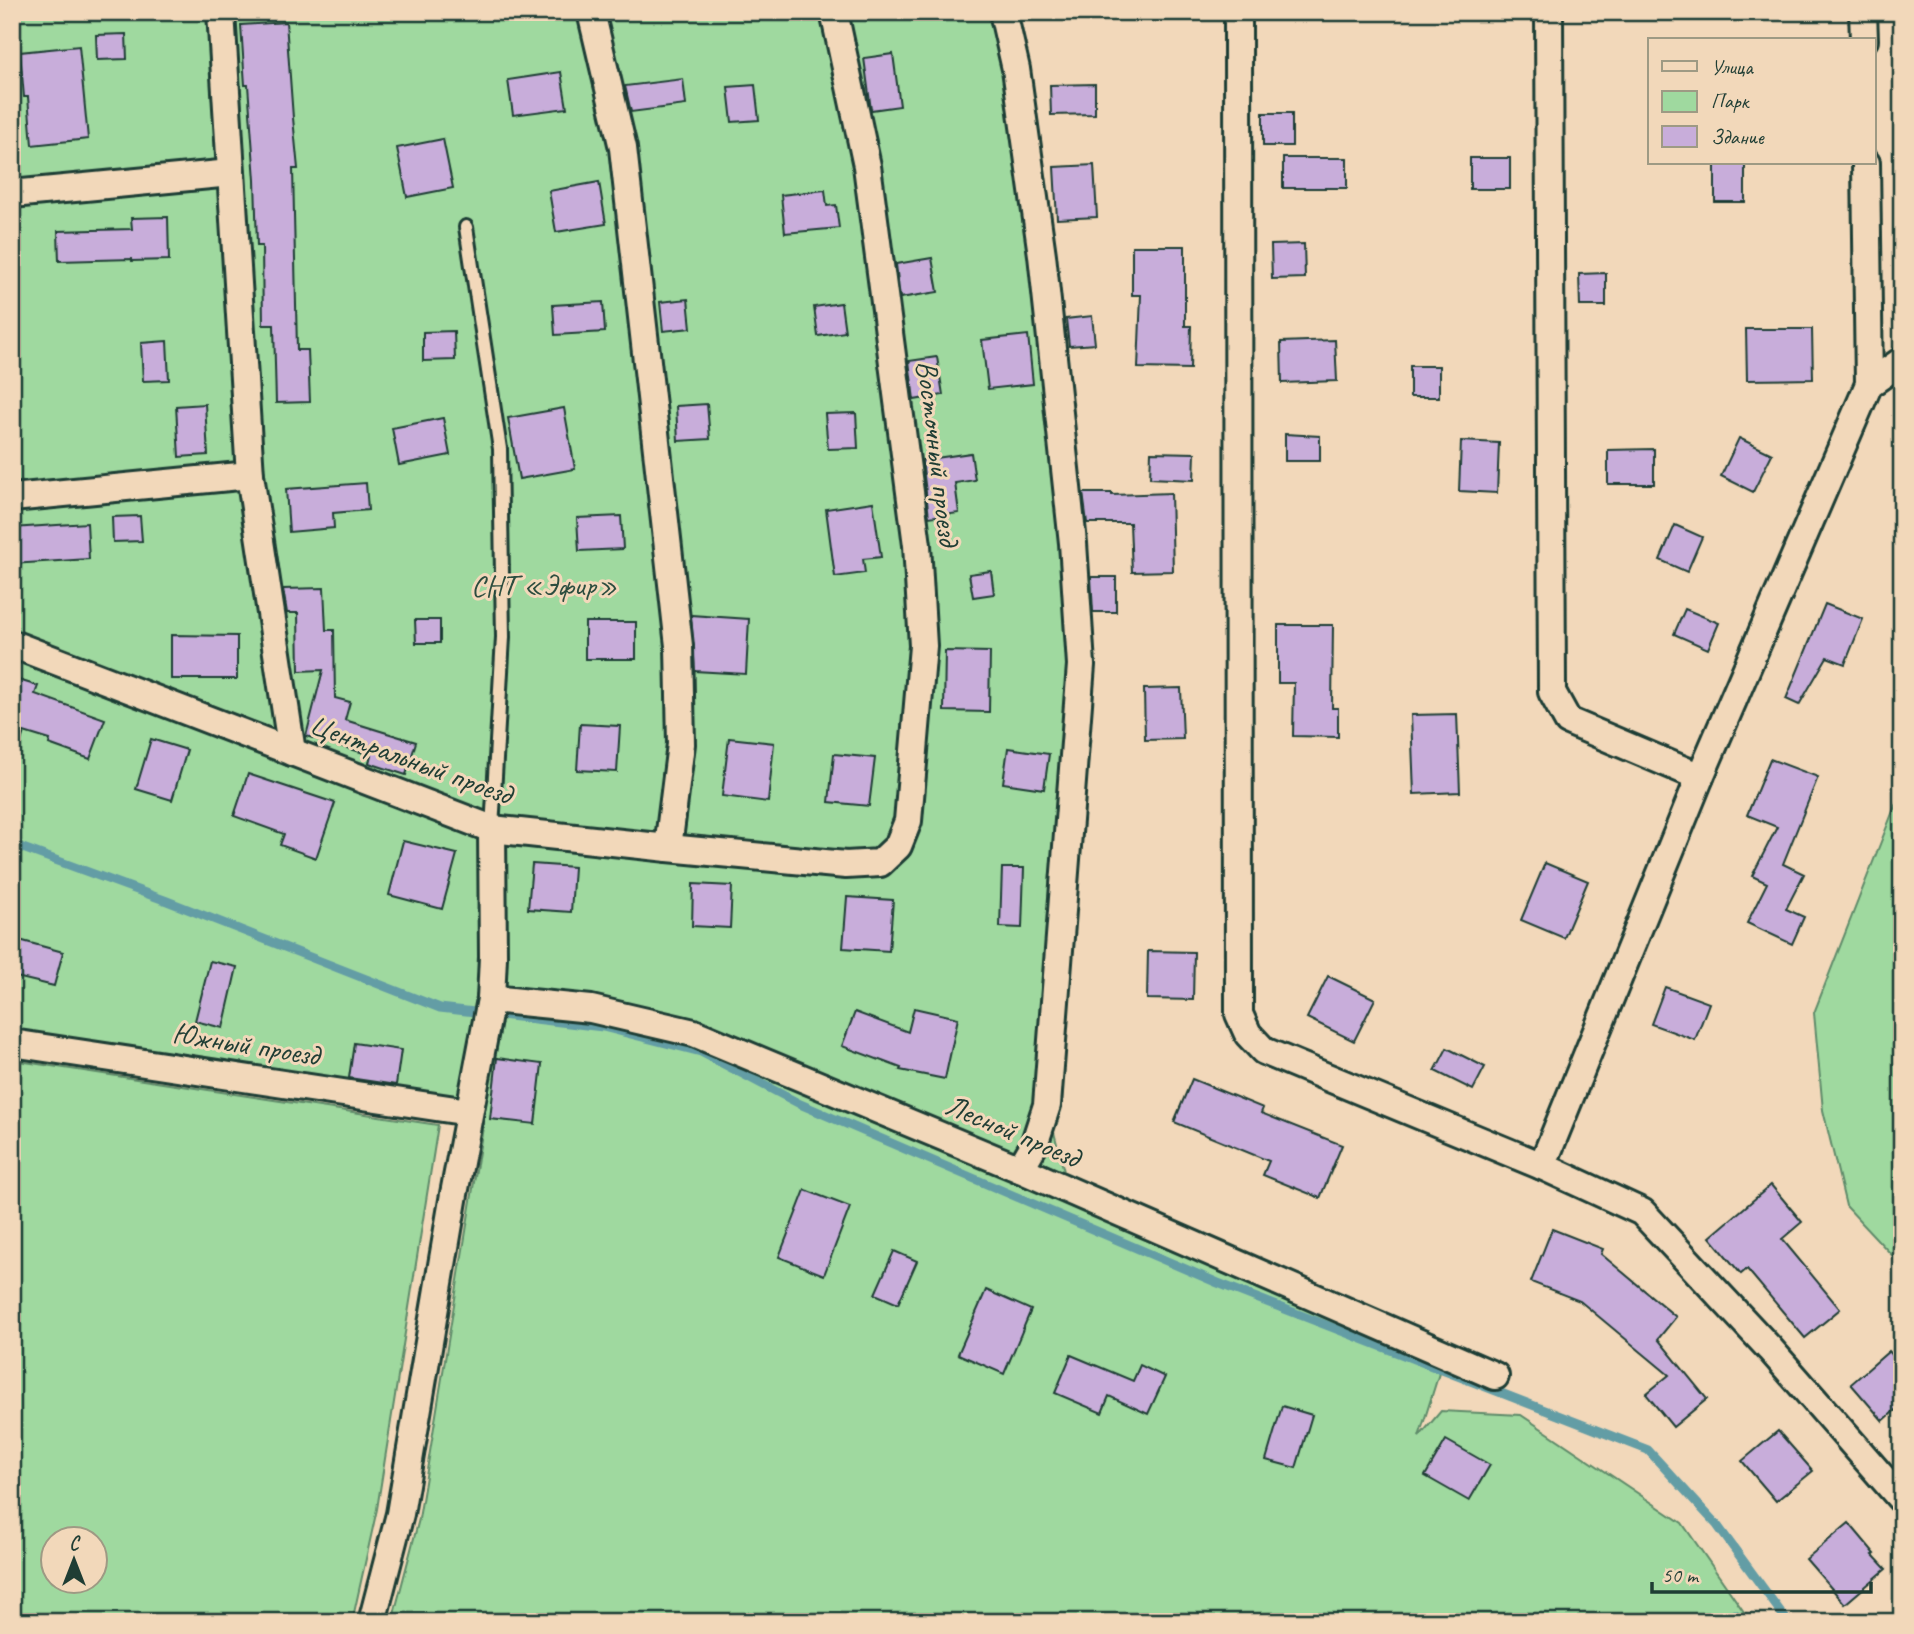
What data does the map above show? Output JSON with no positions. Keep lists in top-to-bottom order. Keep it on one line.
{"streets":{"street":["Восточный проезд","Центральный проезд","Южный проезд","Лесной проезд"]},"crossings":[["Восточный проезд","Центральный проезд"]],"parks":["СНТ «Эфир»"],"legend":["Улица","Парк","Здание"],"scale_bar":"50 m","north":"top"}
